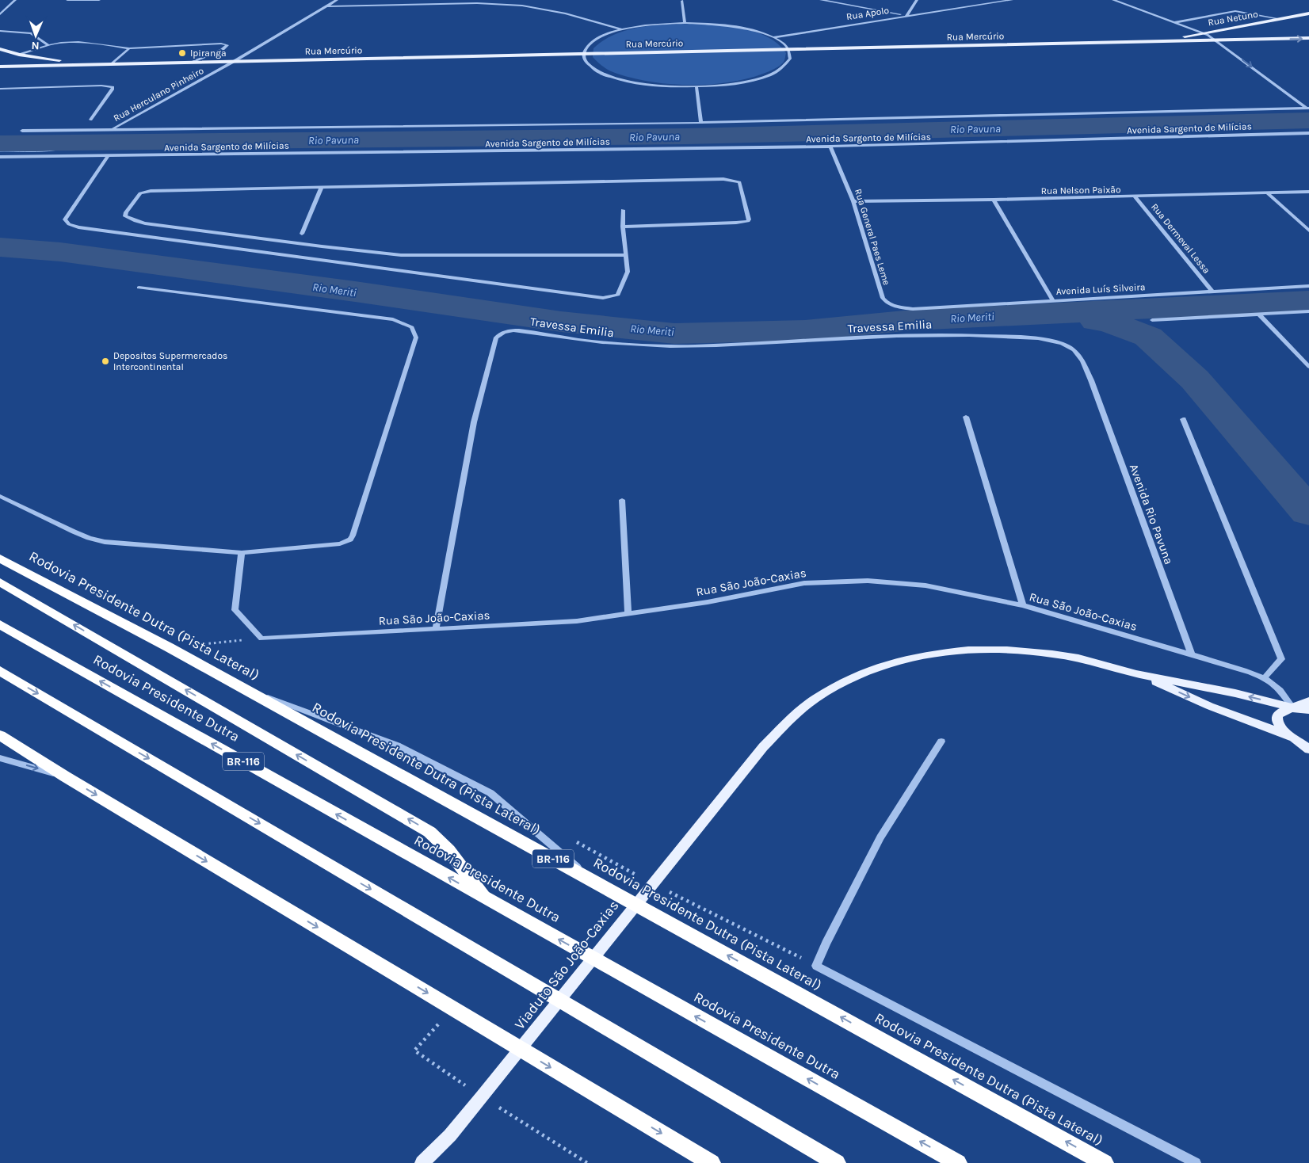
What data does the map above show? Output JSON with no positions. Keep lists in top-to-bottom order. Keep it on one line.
{"streets":{"highway":["Rodovia Presidente Dutra (Pista Lateral)","Rodovia Presidente Dutra","BR-116"],"main road":["Rua Netuno","Rua Mercúrio","Viaduto São João-Caxias"],"street":["Rua Apolo","Rua Herculano Pinheiro","Avenida Sargento de Milícias","Rua Nelson Paixão","Rua General Paes Leme","Rua Dermeval Lessa","Avenida Luís Silveira","Travessa Emilia","Avenida Rio Pavuna","Rua São João-Caxias"]},"crossings":[["Rua Netuno","Rua Mercúrio"],["Rua Mercúrio","Rua Herculano Pinheiro"],["Rua Herculano Pinheiro","Avenida Sargento de Milícias"],["Avenida Sargento de Milícias","Rua General Paes Leme"],["Rua Nelson Paixão","Rua General Paes Leme"],["Rua Nelson Paixão","Rua Dermeval Lessa"],["Rua General Paes Leme","Avenida Luís Silveira"],["Rua Dermeval Lessa","Avenida Luís Silveira"],["Travessa Emilia","Avenida Rio Pavuna"],["Travessa Emilia","Rua São João-Caxias"],["Avenida Rio Pavuna","Rua São João-Caxias"]],"one_way":["Rodovia Presidente Dutra (Pista Lateral)"],"water":["Rio Pavuna","Rio Meriti"],"places":["Ipiranga","Depositos Supermercados Intercontinental"],"north":"bottom"}
